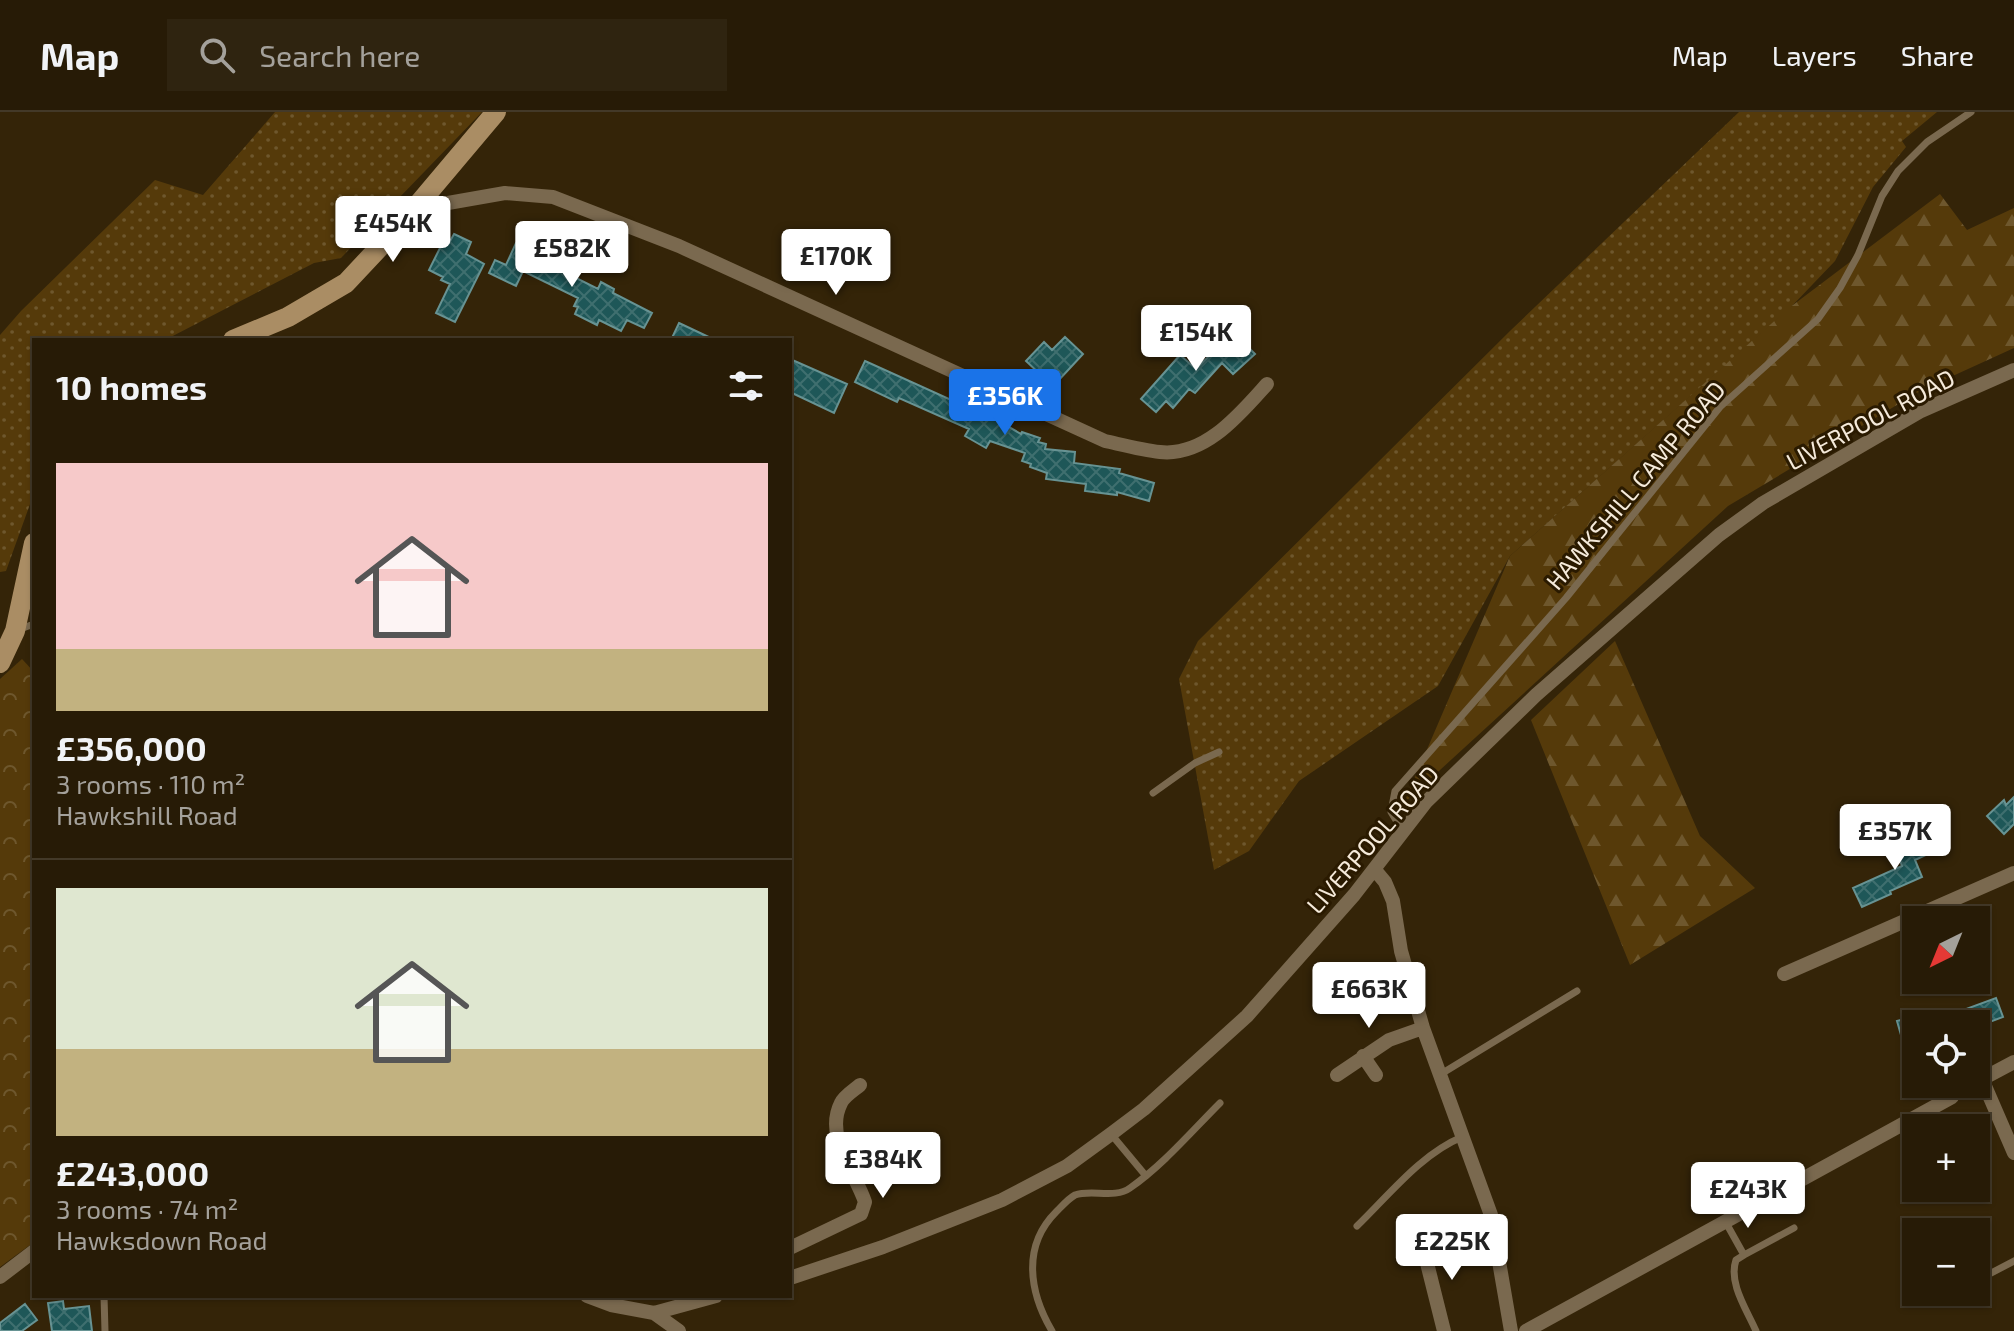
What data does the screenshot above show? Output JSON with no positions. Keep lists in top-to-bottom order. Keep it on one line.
{"streets":{"street":["LIVERPOOL ROAD"],"lane":["HAWKSHILL CAMP ROAD"]},"crossings":[["LIVERPOOL ROAD","HAWKSHILL CAMP ROAD"]],"north":"bottom left","page":{"header":"Map","search":"Search here","nav":["Map","Layers","Share"],"price":["£454K","£582K","£170K","£154K","£356K","£357K","£663K","£384K","£243K","£225K"],"heading":"10 homes","list":[{"name":"£356,000","note":"3 rooms · 110 m² · Hawkshill Road"},{"name":"£243,000","note":"3 rooms · 74 m² · Hawksdown Road"}],"map_buttons":["+","−"]}}
